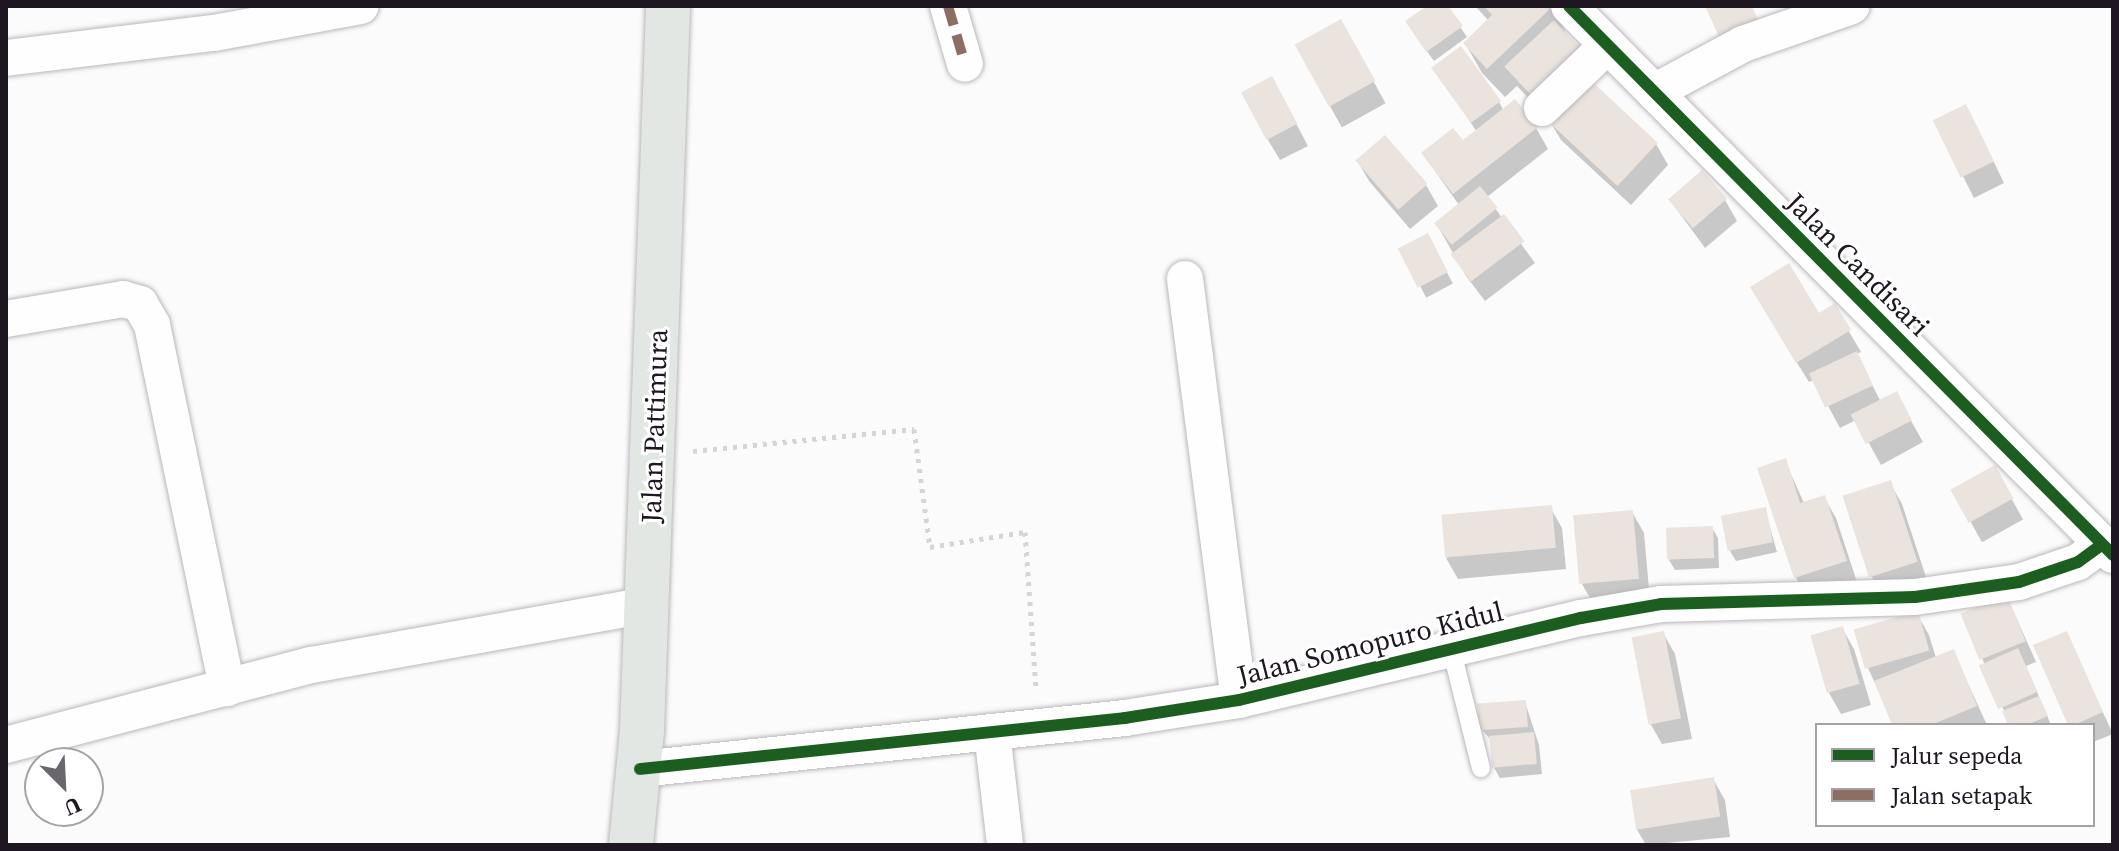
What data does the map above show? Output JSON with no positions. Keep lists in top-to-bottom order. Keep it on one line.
{"streets":{"main road":["Jalan Pattimura"],"street":["Jalan Candisari","Jalan Somopuro Kidul"]},"crossings":[["Jalan Candisari","Jalan Somopuro Kidul"],["Jalan Pattimura","Jalan Somopuro Kidul"]],"legend":["Jalur sepeda","Jalan setapak"],"north":"bottom right"}
